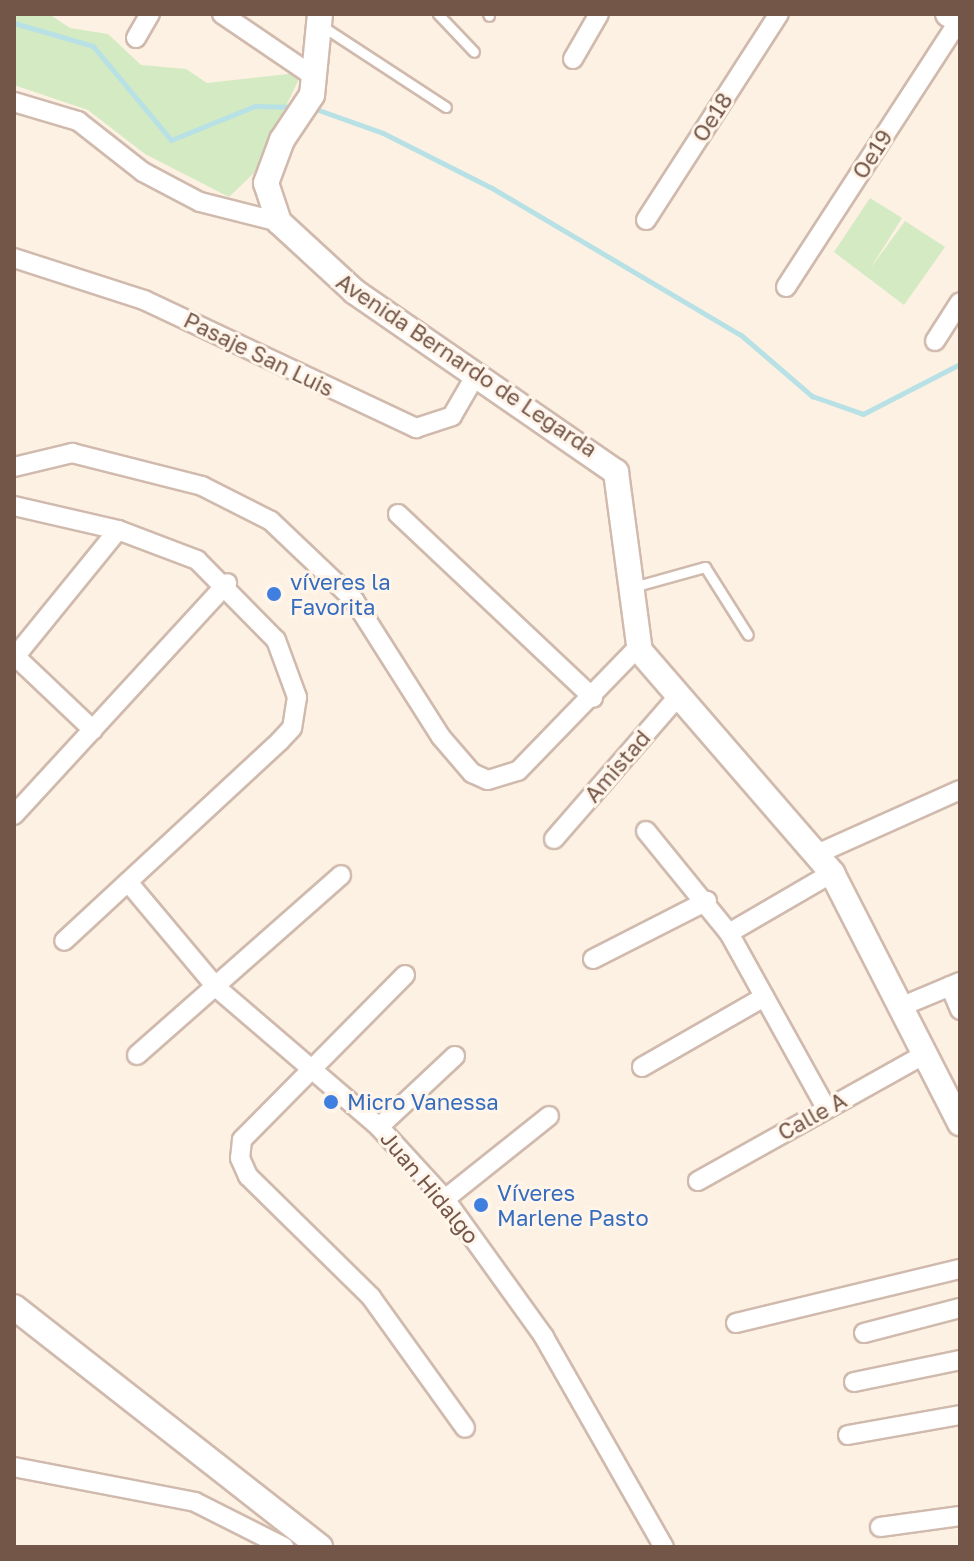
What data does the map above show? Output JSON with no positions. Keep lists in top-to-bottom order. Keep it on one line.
{"streets":{"street":["Oe18","Oe19","Pasaje San Luis","Avenida Bernardo de Legarda","Amistad","Calle A","Juan Hidalgo"]},"crossings":[["Pasaje San Luis","Avenida Bernardo de Legarda"]],"places":["víveres la Favorita","Micro Vanessa","Víveres Marlene Pasto"]}
